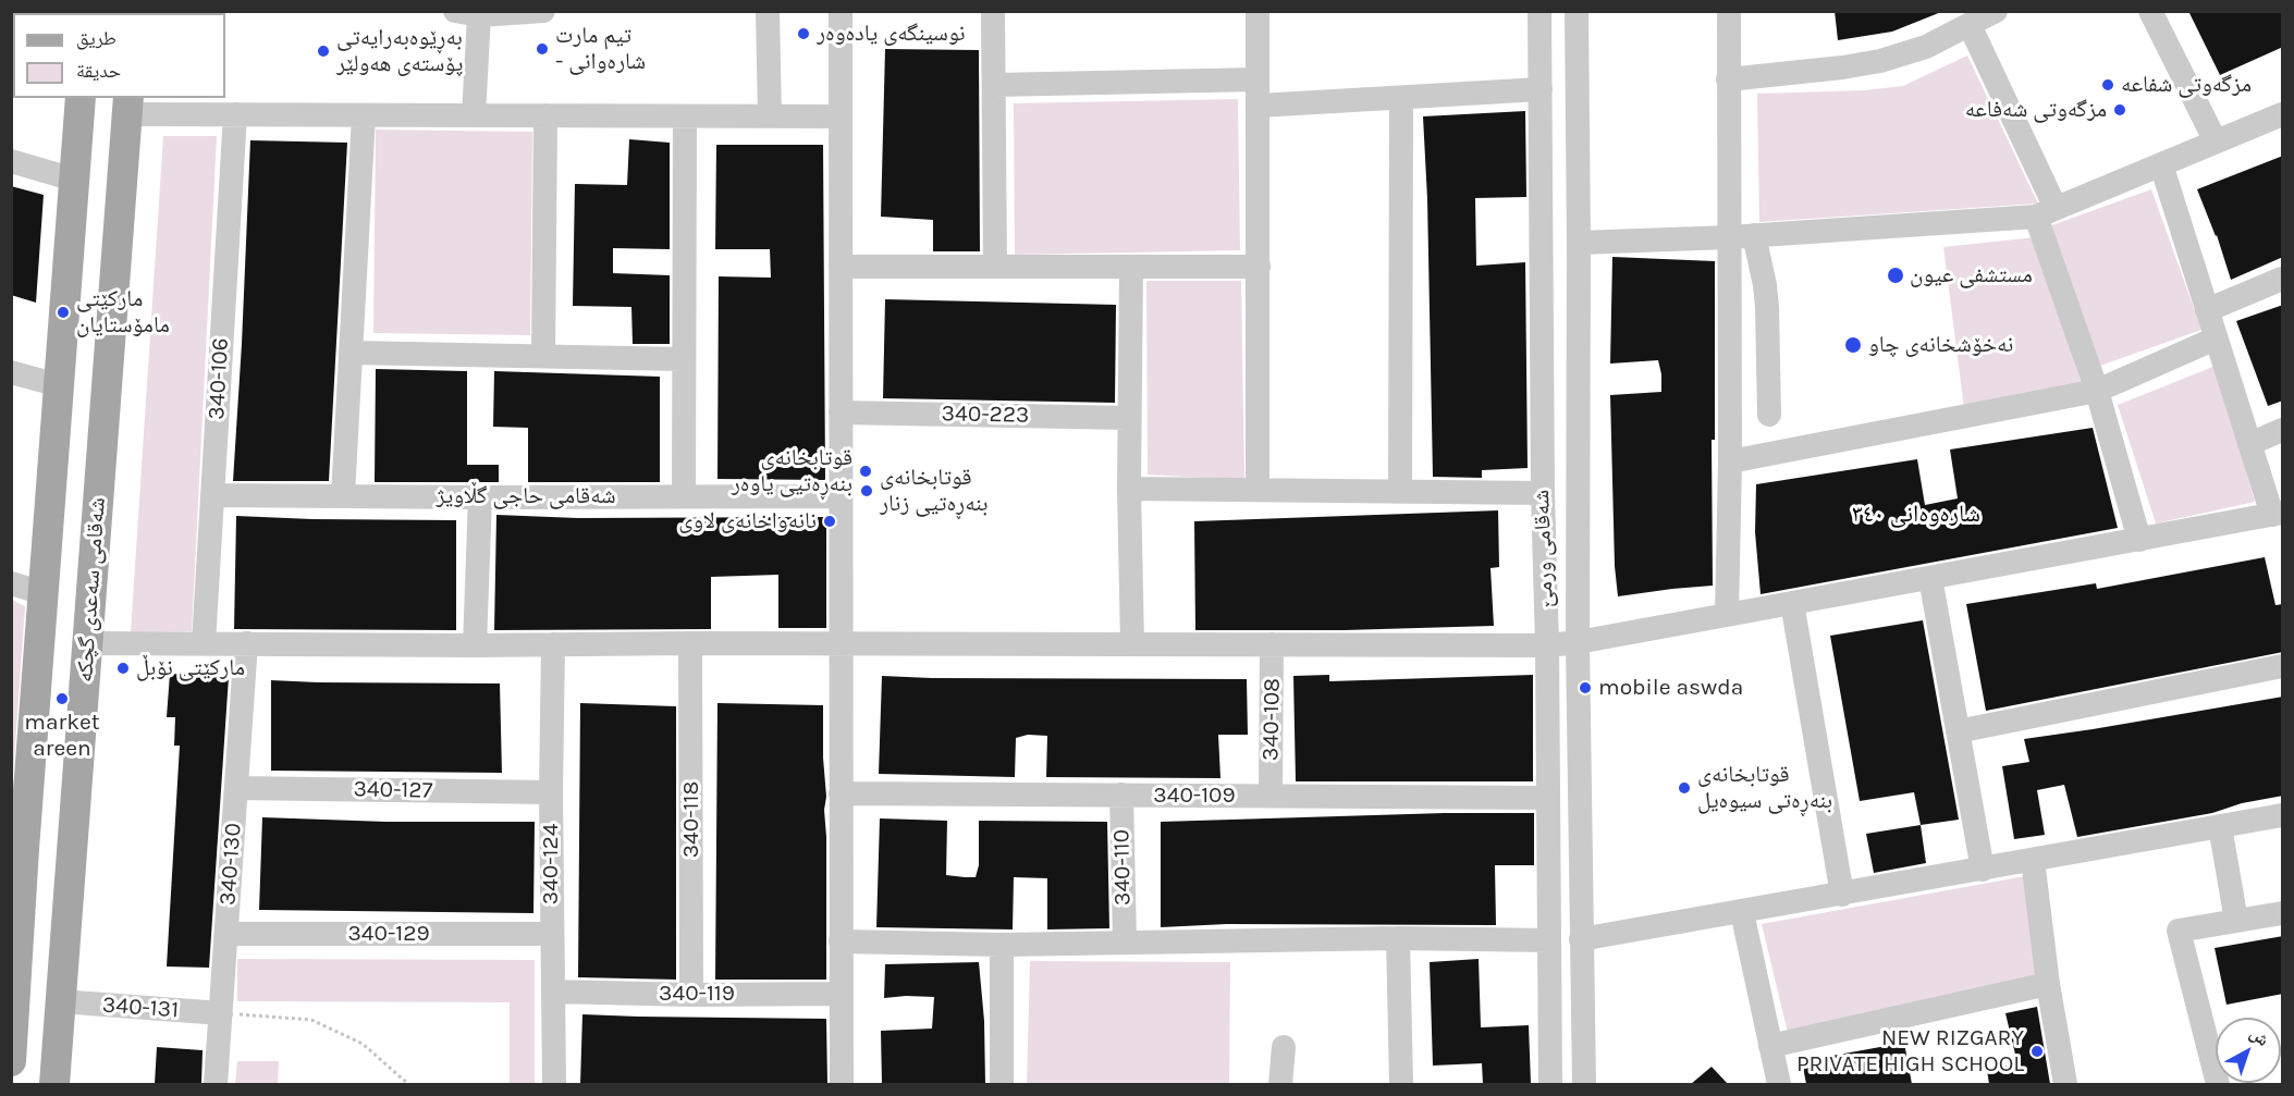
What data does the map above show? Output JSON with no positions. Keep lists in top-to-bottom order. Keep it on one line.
{"streets":{"main road":["شەقامی سەعدی گچکە"],"street":["340-106","340-223","شەقامی حاجی گڵاویژ","شەقامی ورمێ","340-108","340-127","340-109","340-118","340-130","340-124","340-110","340-129","340-119","340-131"]},"crossings":[["340-106","شەقامی حاجی گڵاویژ"],["شەقامی ورمێ","340-109"],["شەقامی سەعدی گچکە","340-131"],["340-108","340-109"],["340-127","340-130"],["340-127","340-124"],["340-109","340-110"],["340-118","340-119"],["340-130","340-129"],["340-130","340-131"],["340-124","340-129"],["340-124","340-119"]],"districts":["شارەوەانی ٣٤٠"],"places":["نوسینگەی یادەوەر","تیم مارت - شارەوانی","بەڕێوەبەرایەتی پۆستەی هەولێر","مزگەوتی شفاعە","مزگەوتی شەفاعە","مستشفى عيون","مارکێتی مامۆستایان","نەخۆشخانەی چاو","قوتابخانەی بنەڕەتیی یاوەر","قوتابخانەی بنەڕەتیی زنار","نانەواخانەی لاوی","مارکێتی نۆبڵ","mobile aswda","market areen","قوتابخانەی بنەڕەتی سیوەیل","NEW RIZGARY PRIVATE HIGH SCHOOL"],"legend":["طريق","حديقة"],"north":"top right"}
